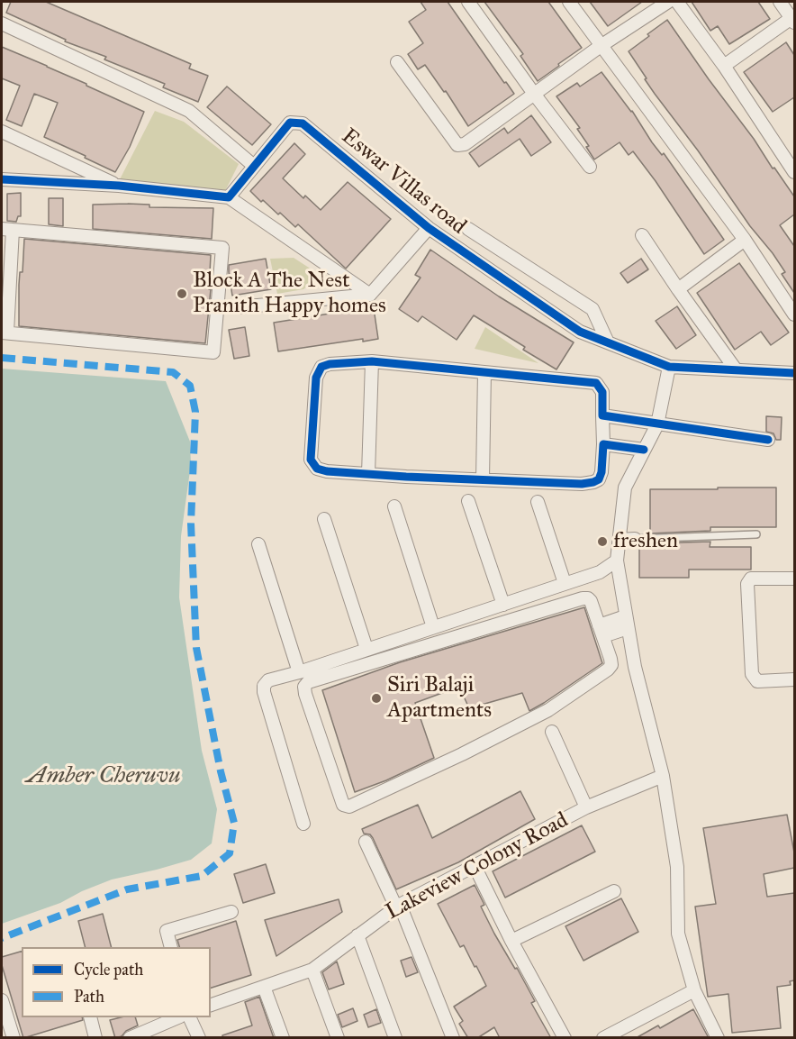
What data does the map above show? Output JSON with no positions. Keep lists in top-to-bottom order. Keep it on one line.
{"streets":{"street":["Eswar Villas road","Lakeview Colony Road"]},"water":["Amber Cheruvu"],"places":["Block A The Nest Pranith Happy homes","freshen","Siri Balaji Apartments"],"legend":["Cycle path","Path"]}
